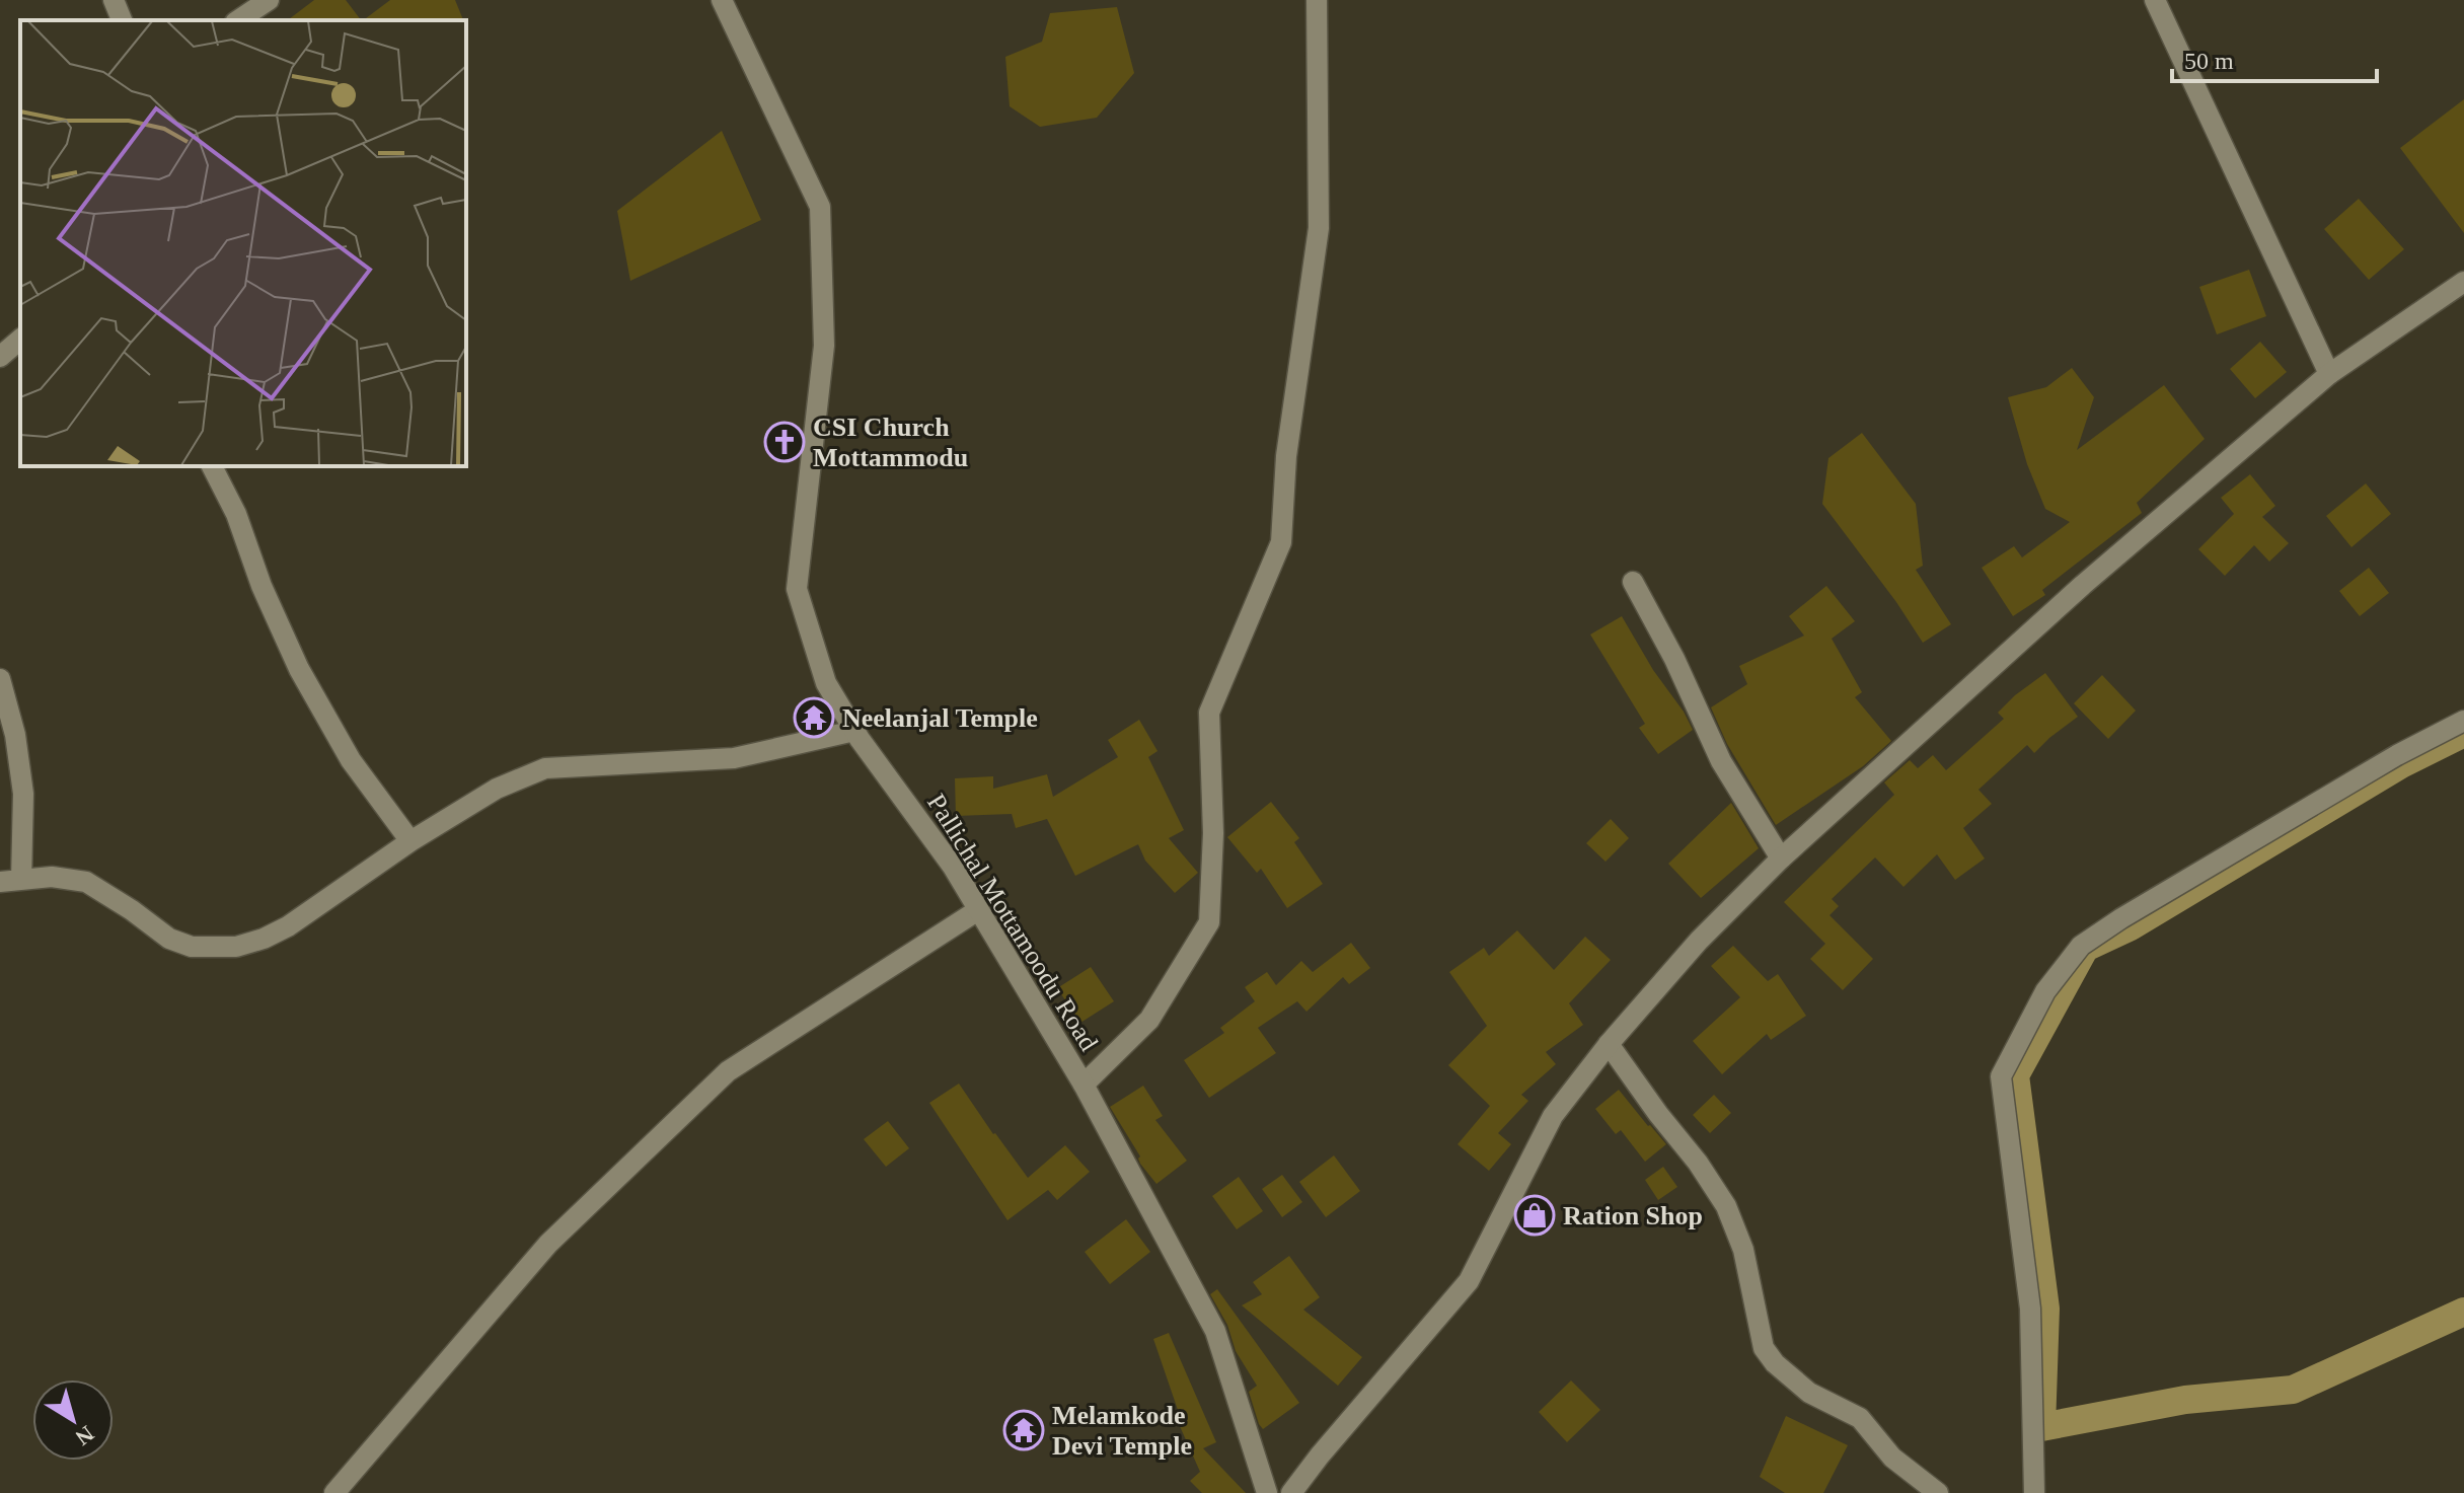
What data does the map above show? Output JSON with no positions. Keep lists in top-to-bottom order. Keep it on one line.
{"streets":{"street":["Pallichal Mottamoodu Road"]},"places":{"church":["CSI Church Mottammodu"],"temple":["Neelanjal Temple","Melamkode Devi Temple"],"shop":["Ration Shop"]},"scale_bar":"50 m","north":"bottom right"}
